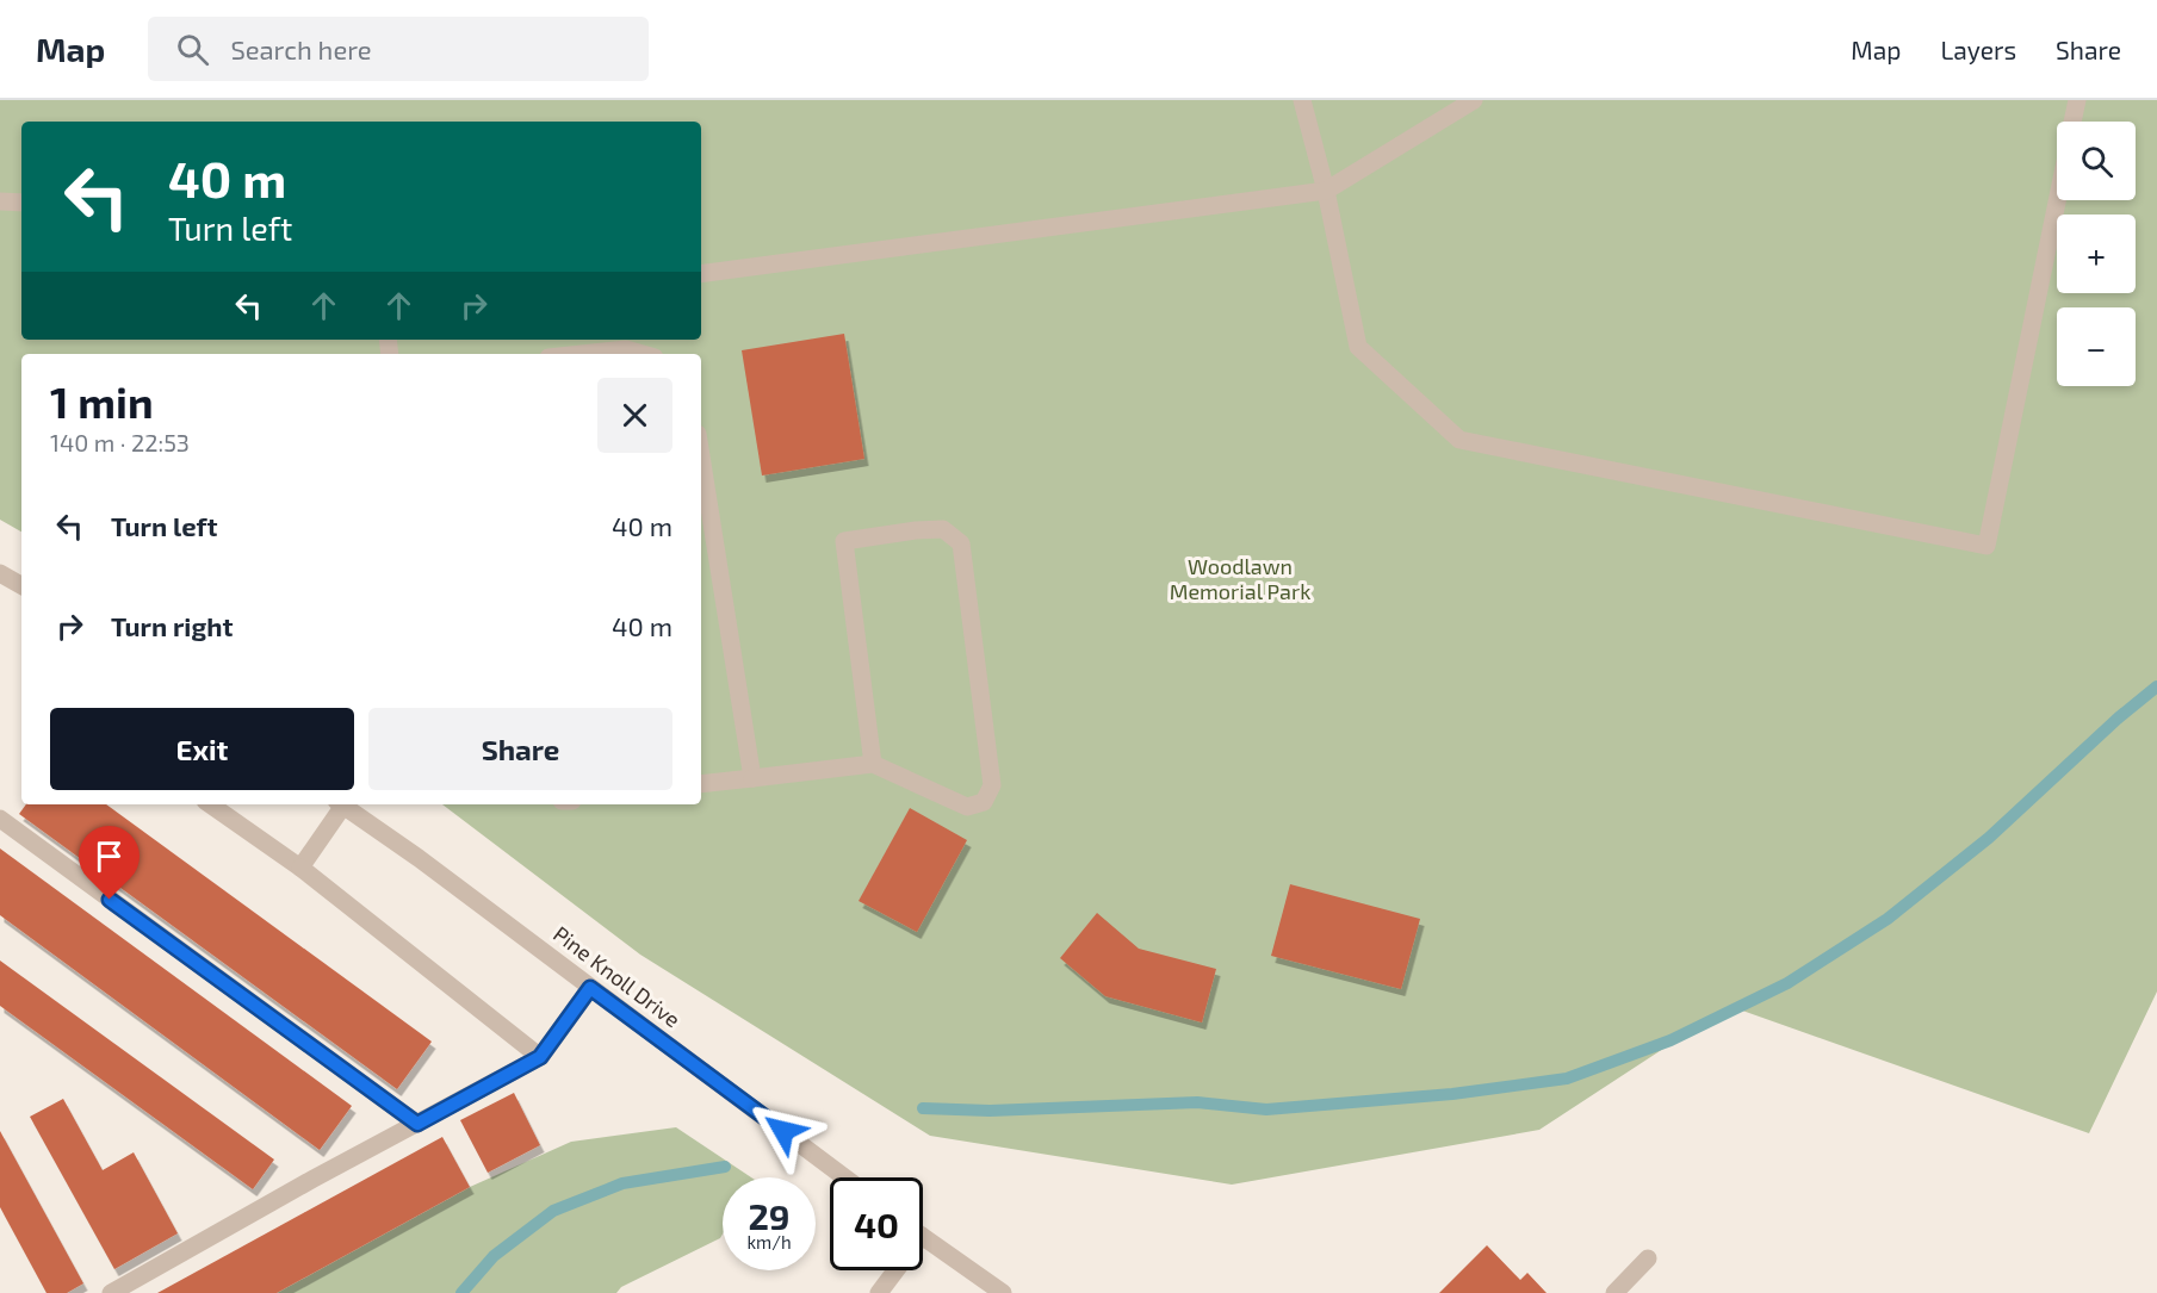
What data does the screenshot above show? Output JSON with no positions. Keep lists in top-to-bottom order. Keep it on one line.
{"streets":{"street":["Pine Knoll Drive"]},"parks":["Woodlawn Memorial Park"],"page":{"header":"Map","search":"Search here","nav":["Map","Layers","Share"],"map_buttons":["+","−"],"turn":["40 m","Turn left"],"heading":["1 min","140 m · 22:53"],"list":[{"name":"Turn left","value":"40 m"},{"name":"Turn right","value":"40 m"}],"buttons":["Exit","Share"],"speed":"29 km/h","limit":"40"}}
